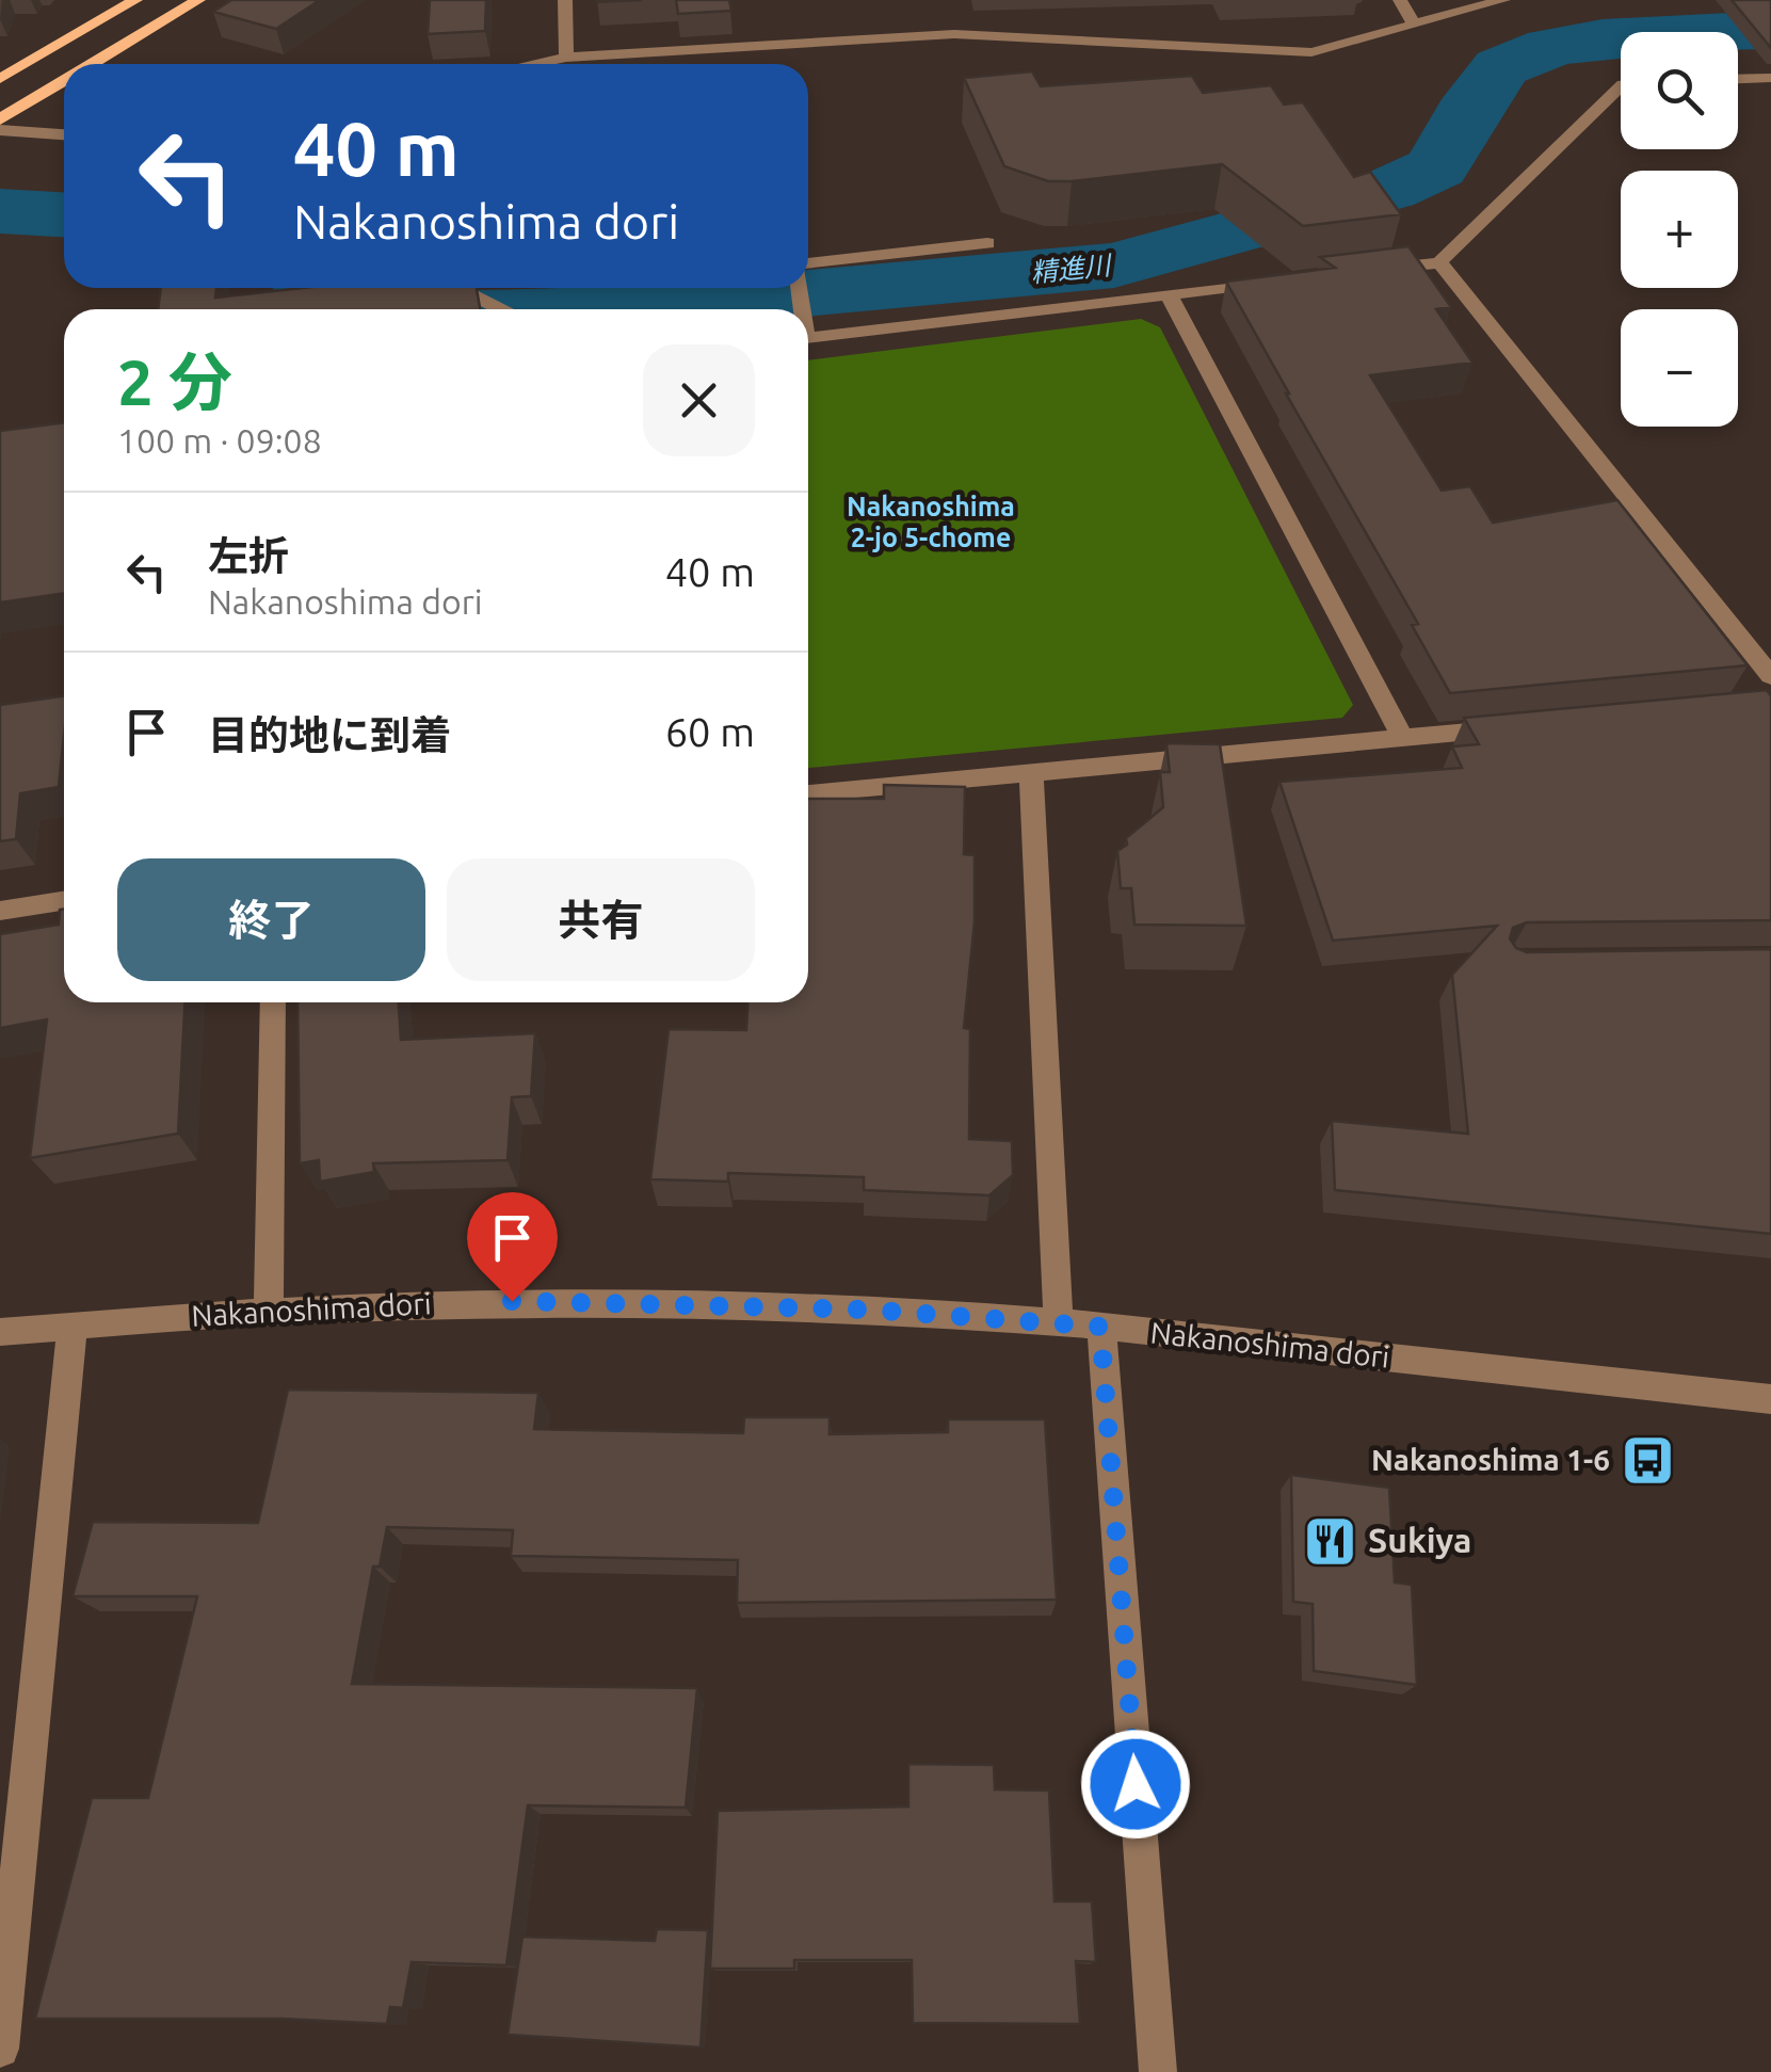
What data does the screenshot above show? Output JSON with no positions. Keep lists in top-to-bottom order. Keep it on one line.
{"streets":{"street":["Nakanoshima dori"]},"districts":["Nakanoshima 2-jo 5-chome"],"water":["精進川"],"places":{"bus stop":["Nakanoshima 1-6"],"restaurant":["Sukiya"]},"page":{"map_buttons":["+","−"],"turn":["40 m","Nakanoshima dori"],"heading":["2 分","100 m · 09:08"],"list":[{"name":"左折","note":"Nakanoshima dori","value":"40 m"},{"name":"目的地に到着","value":"60 m"}],"buttons":["終了","共有"]}}
